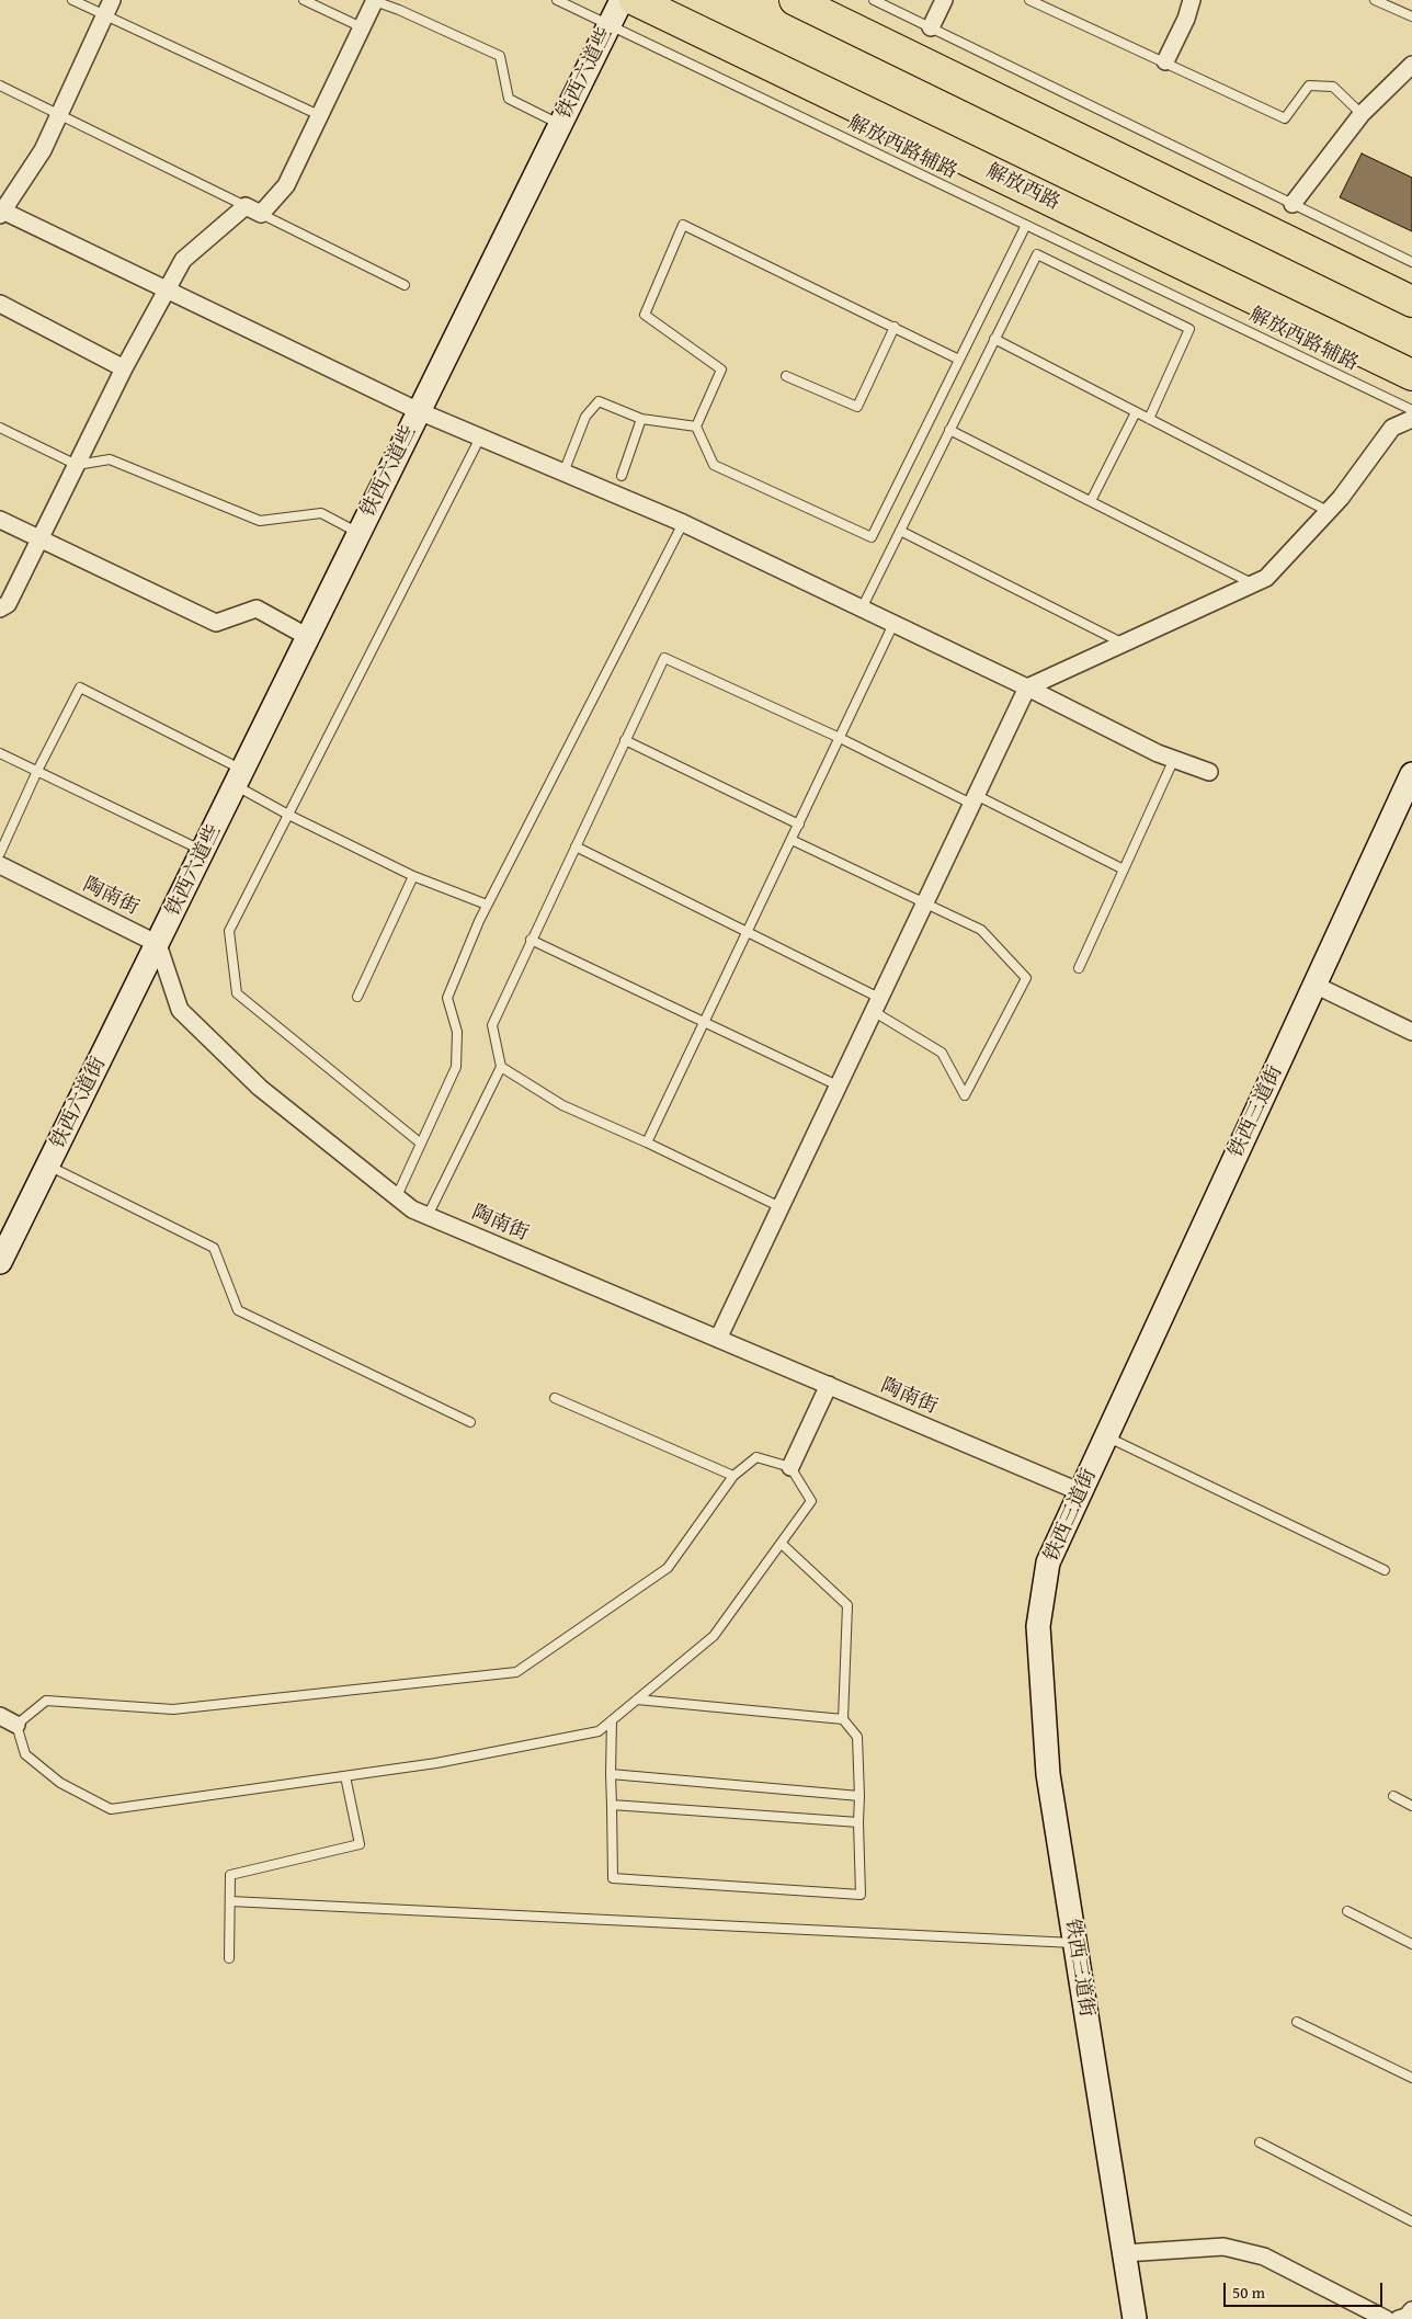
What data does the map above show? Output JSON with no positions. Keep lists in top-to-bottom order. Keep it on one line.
{"streets":{"highway":["解放西路"],"street":["铁西六道些","陶南街","铁西六道街","铁西三道街"],"lane":["解放西路辅路"]},"crossings":[["铁西六道些","解放西路辅路"],["铁西六道些","陶南街"],["铁西六道些","铁西六道街"],["陶南街","铁西六道街"],["陶南街","铁西三道街"]],"scale_bar":"50 m"}
